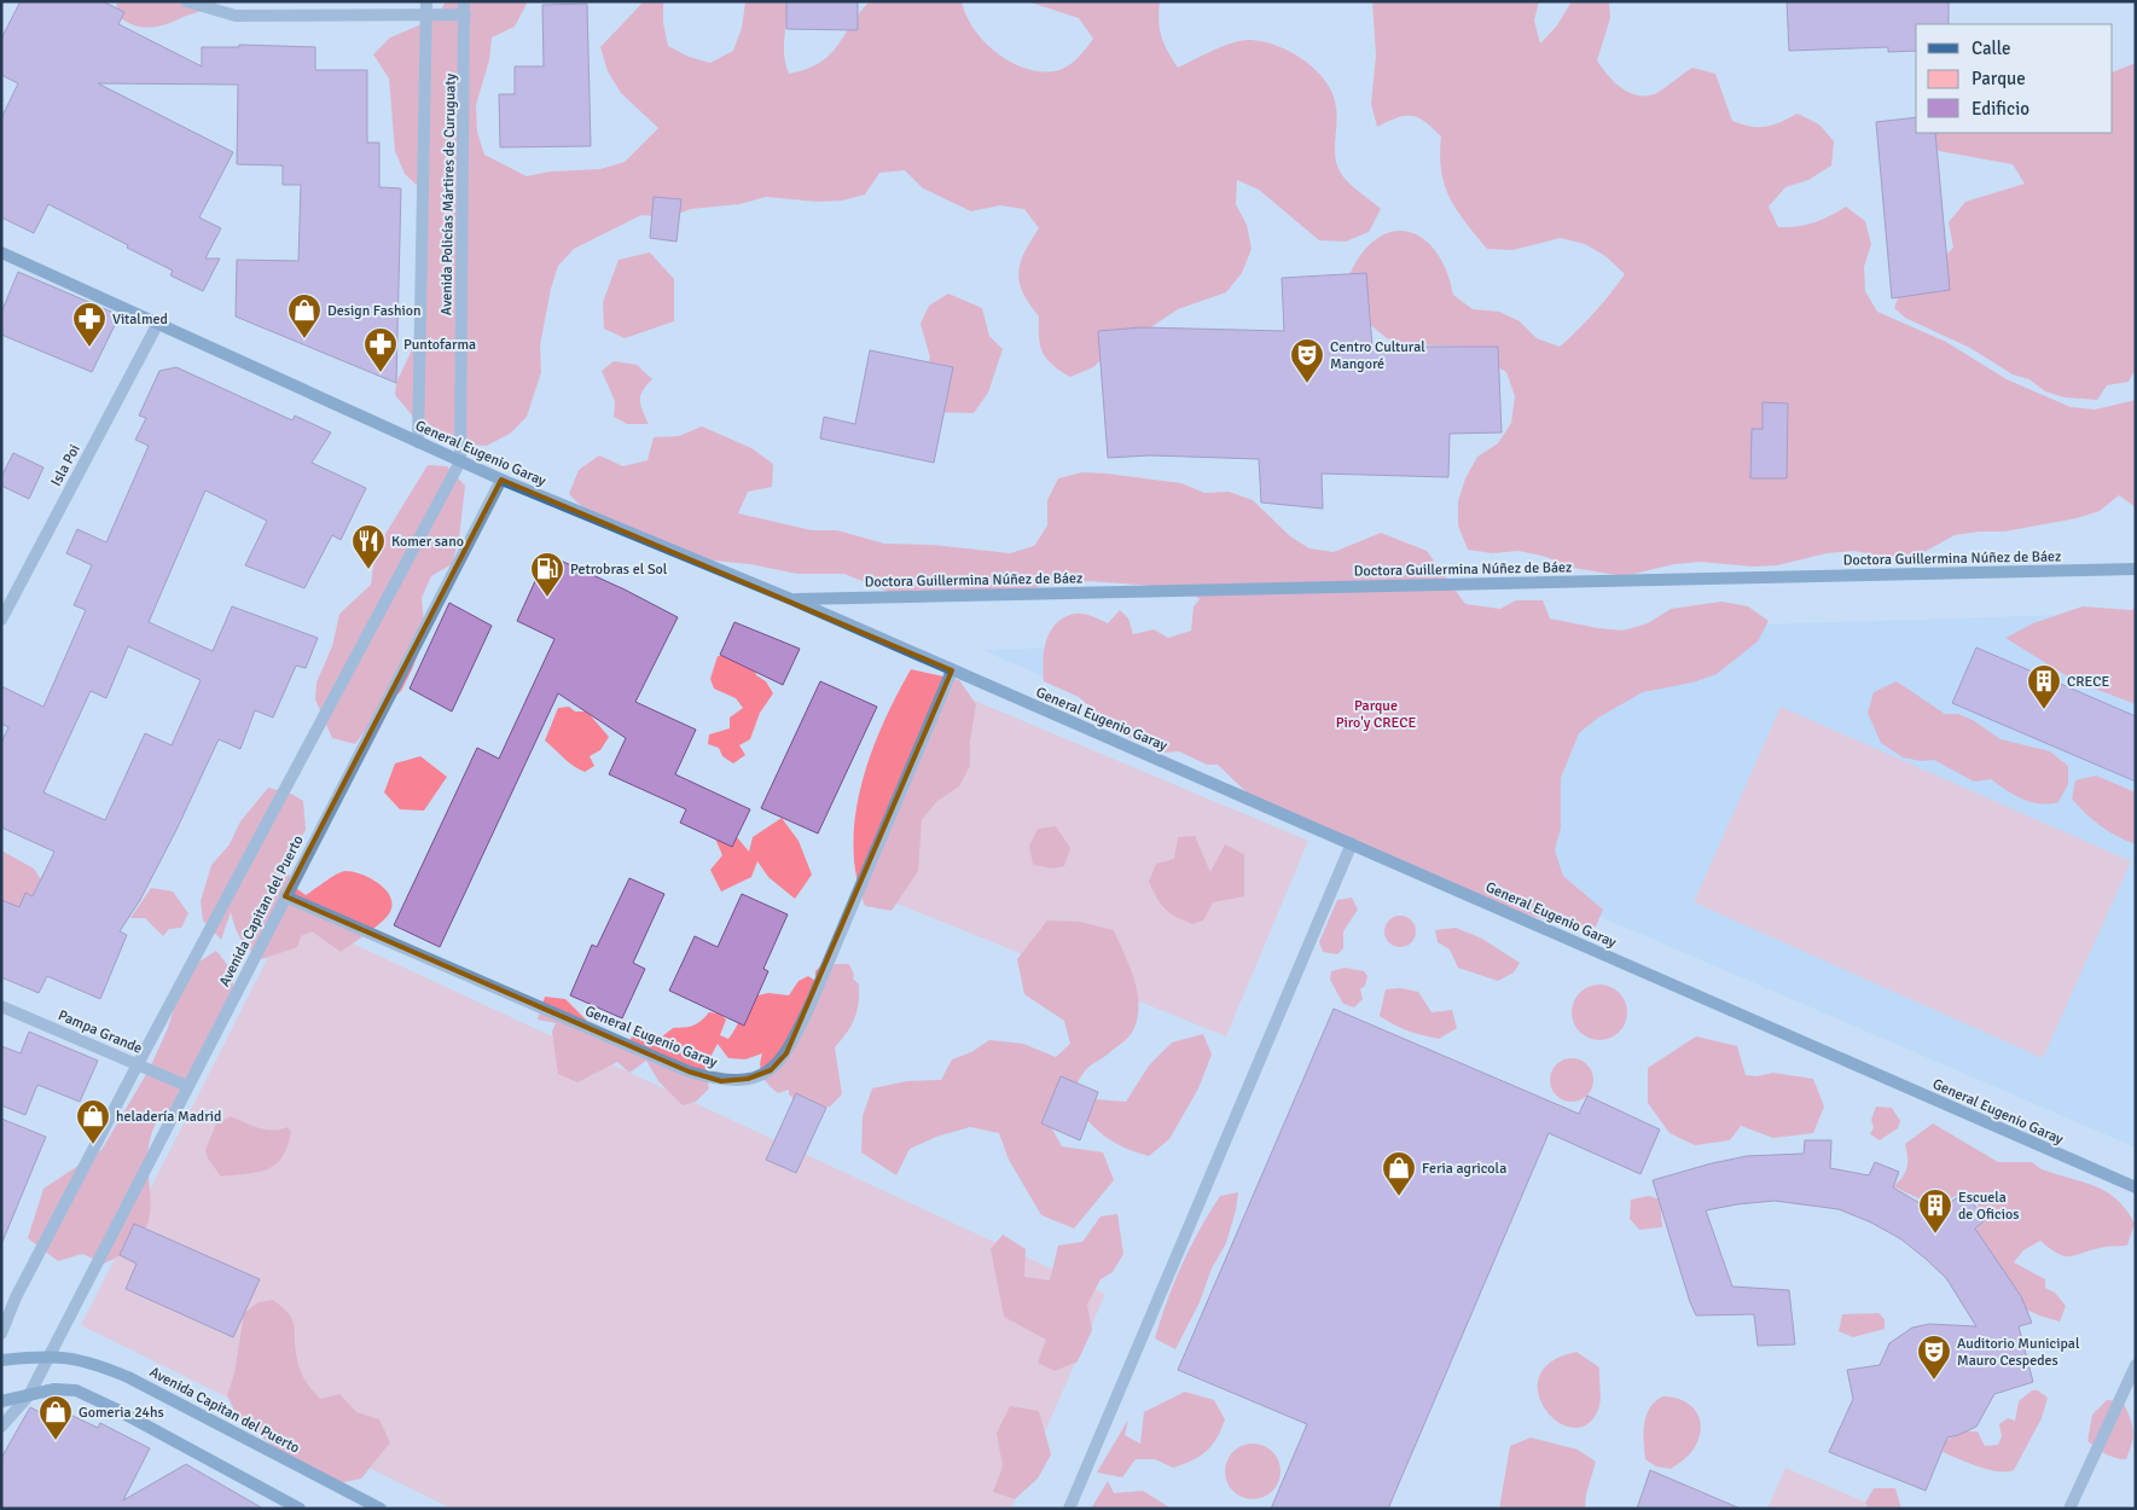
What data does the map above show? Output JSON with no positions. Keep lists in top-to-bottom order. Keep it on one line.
{"streets":{"street":["Avenida Policías Mártires de Curuguaty","General Eugenio Garay","Isla Poi","Doctora Guillermina Núñez de Báez","Avenida Capitan del Puerto","Pampa Grande"]},"crossings":[["Avenida Policías Mártires de Curuguaty","General Eugenio Garay"],["General Eugenio Garay","Isla Poi"],["General Eugenio Garay","Doctora Guillermina Núñez de Báez"],["General Eugenio Garay","Avenida Capitan del Puerto"],["Avenida Capitan del Puerto","Pampa Grande"]],"parks":["Parque Piro'y CRECE"],"places":{"shop":["Design Fashion","heladería Madrid","Feria agricola","Gomeria 24hs"],"pharmacy":["Vitalmed","Puntofarma"],"theatre":["Centro Cultural Mangoré","Auditorio Municipal Mauro Cespedes"],"restaurant":["Komer sano"],"fuel station":["Petrobras el Sol"],"building":["CRECE","Escuela de Oficios"]},"legend":["Calle","Parque","Edificio"]}
